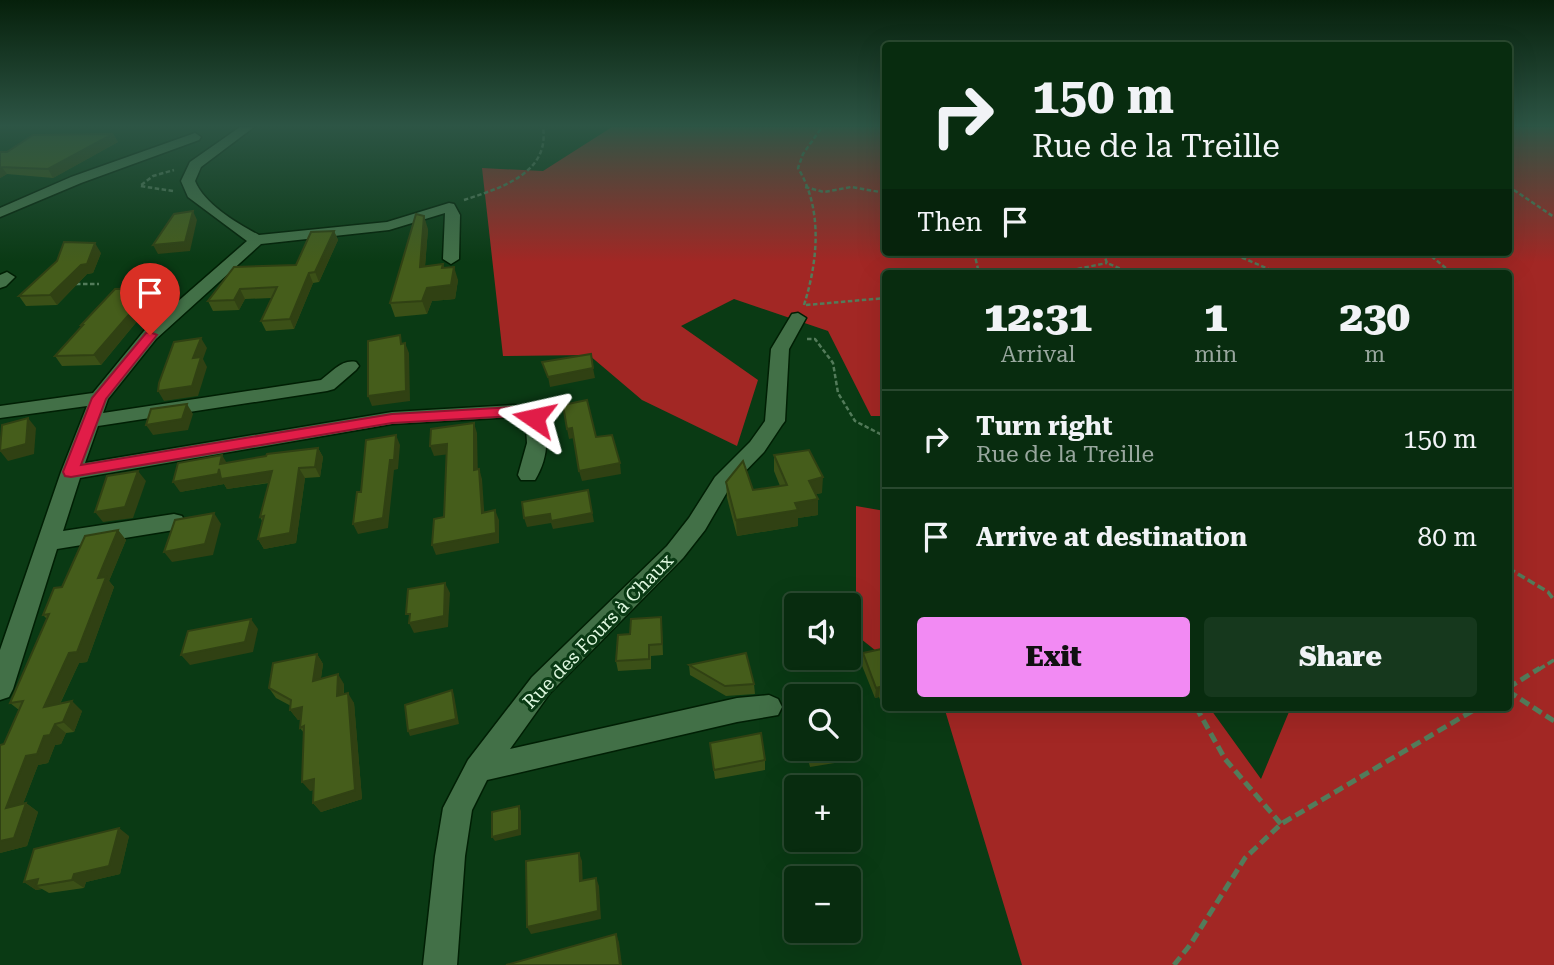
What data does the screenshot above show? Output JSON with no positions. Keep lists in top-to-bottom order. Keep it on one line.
{"streets":{"street":["Rue des Fours à Chaux"]},"page":{"turn":["150 m","Rue de la Treille"],"then":"Then","eta":["12:31","Arrival","1","min","230","m"],"list":[{"name":"Turn right","note":"Rue de la Treille","value":"150 m"},{"name":"Arrive at destination","value":"80 m"}],"map_buttons":["+","−"],"buttons":["Exit","Share"]}}
